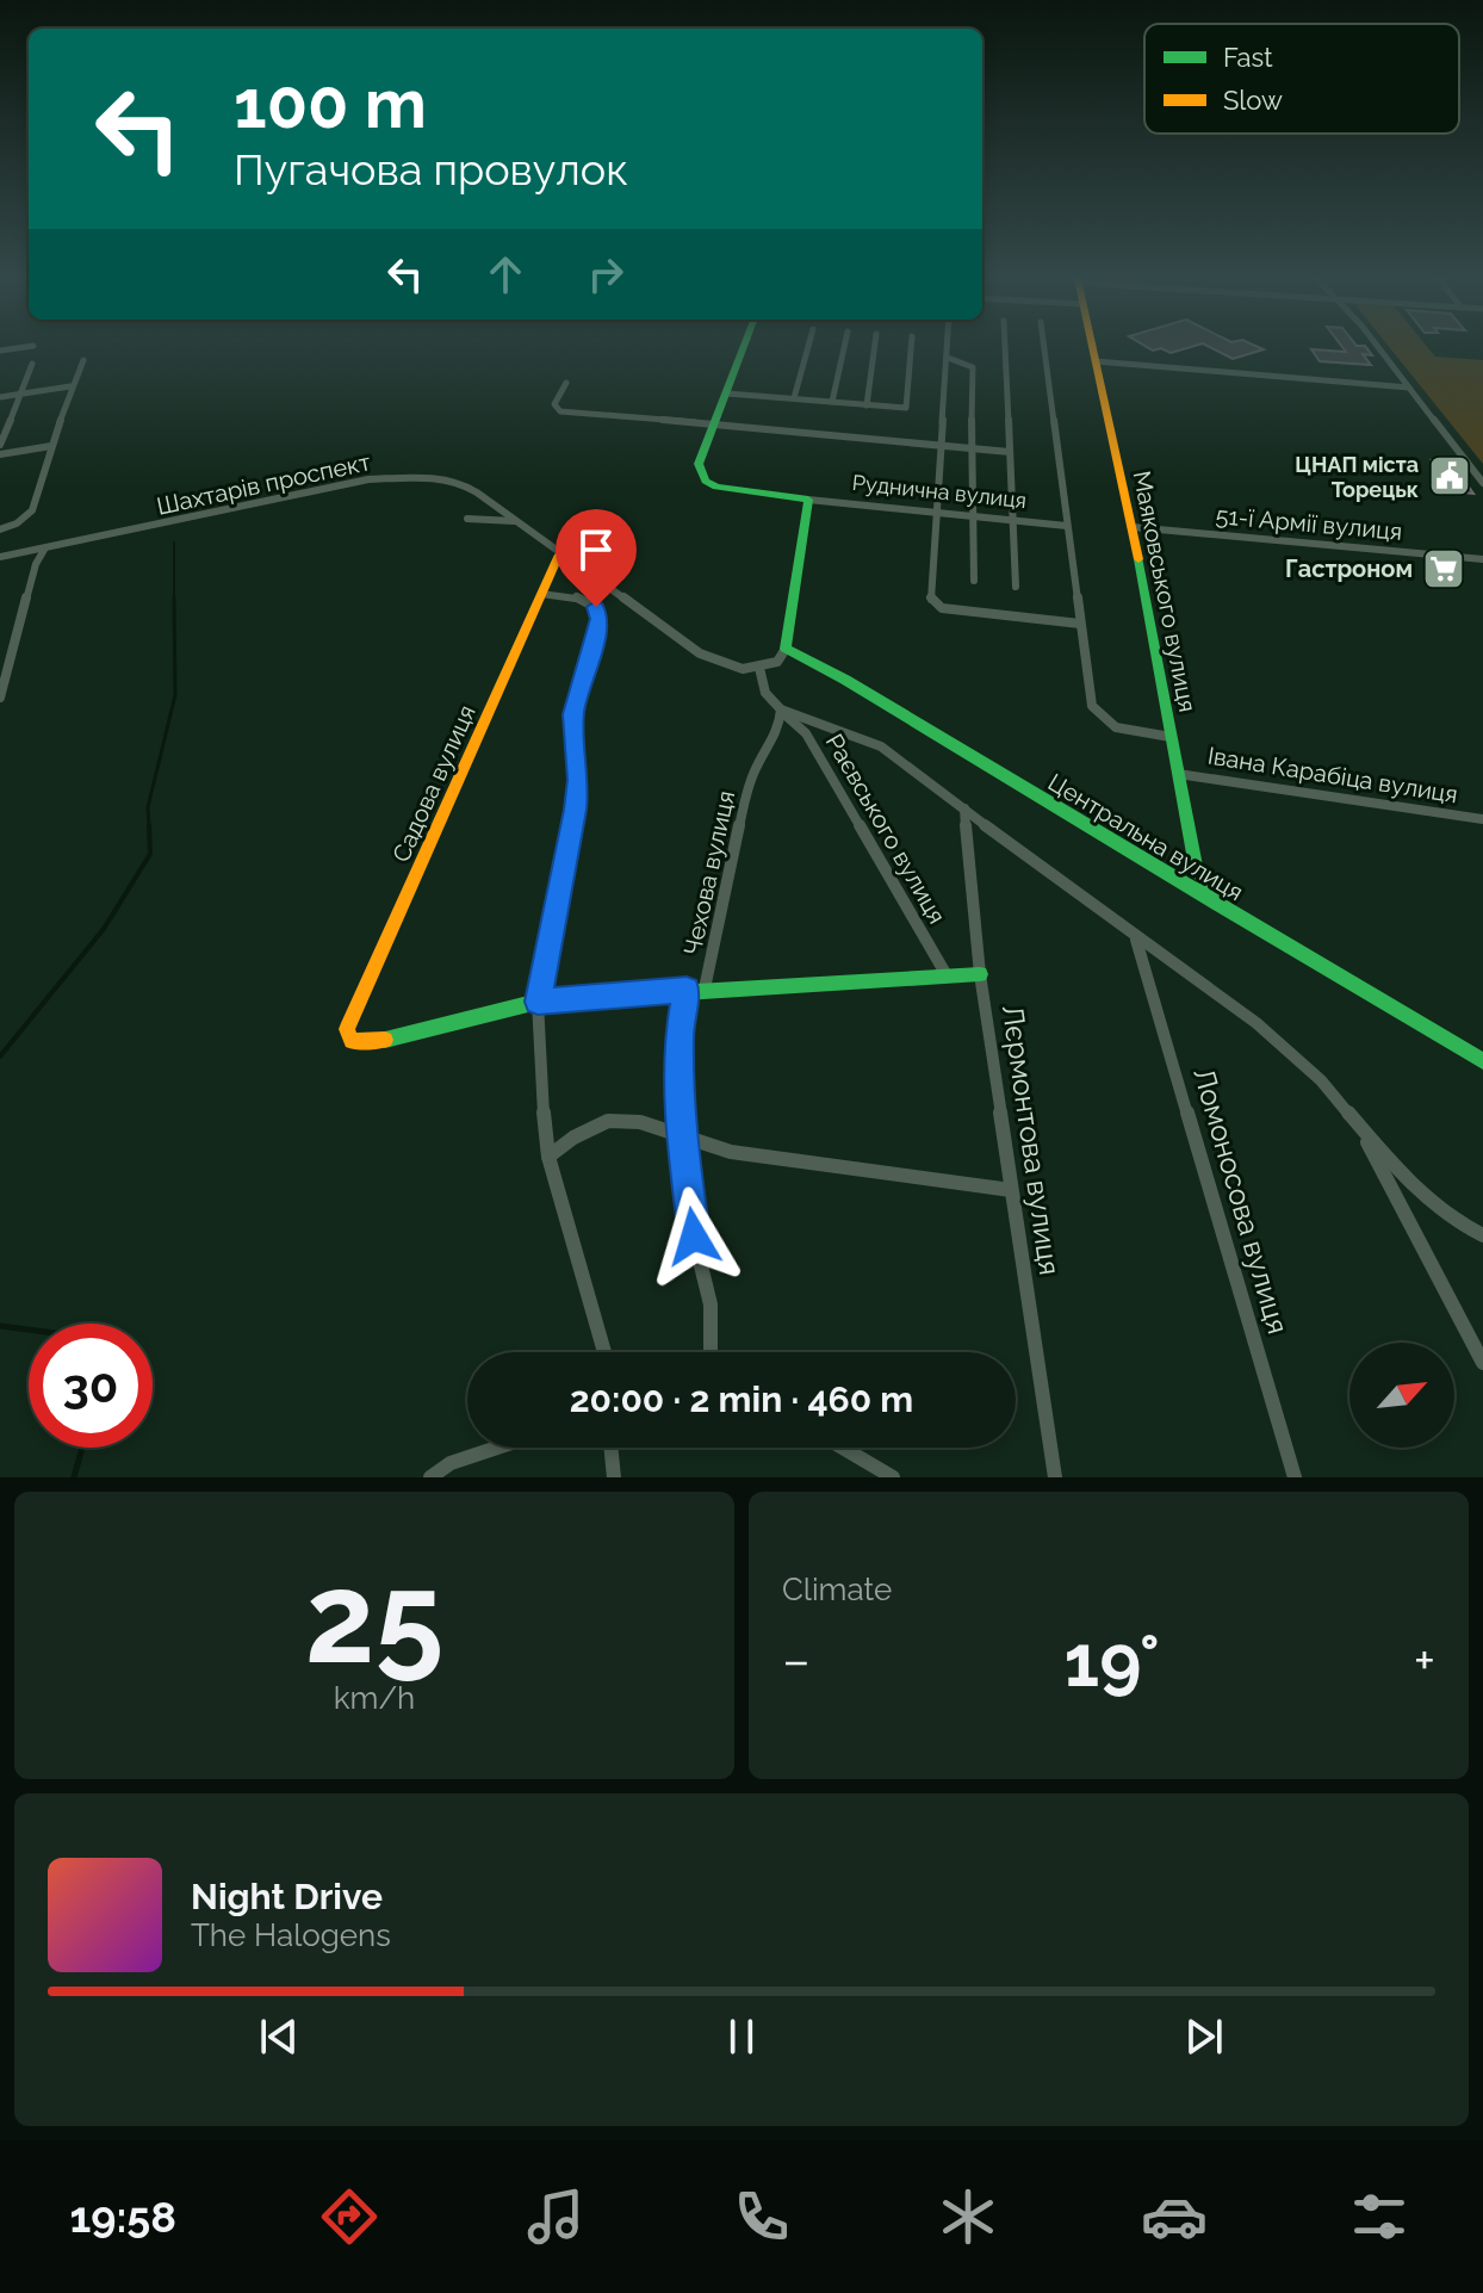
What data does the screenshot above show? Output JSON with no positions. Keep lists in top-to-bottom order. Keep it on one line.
{"streets":{"main road":["Руднична вулиця","Маяковського вулиця","Садова вулиця","Центральна вулиця"],"street":["Шахтарів проспект","51-ї Армії вулиця","Івана Карабіца вулиця","Раєвського вулиця","Чехова вулиця","Лєрмонтова вулиця","Ломоносова вулиця"]},"crossings":[["Шахтарів проспект","Садова вулиця"],["Шахтарів проспект","Центральна вулиця"],["51-ї Армії вулиця","Маяковського вулиця"],["Маяковського вулиця","Івана Карабіца вулиця"],["Маяковського вулиця","Центральна вулиця"],["Раєвського вулиця","Чехова вулиця"]],"places":{"public building":["ЦНАП міста Торецьк"],"supermarket":["Гастроном"]},"legend":["Fast","Slow"],"north":"top right","page":{"turn":["100 m","Пугачова провулок"],"limit":"30","trip":"20:00 · 2 min · 460 m","tile":[["25","km/h"],"Climate"],"heat":["−","19°","+"],"song":["Night Drive","The Halogens"],"tabs":"19:58"}}
